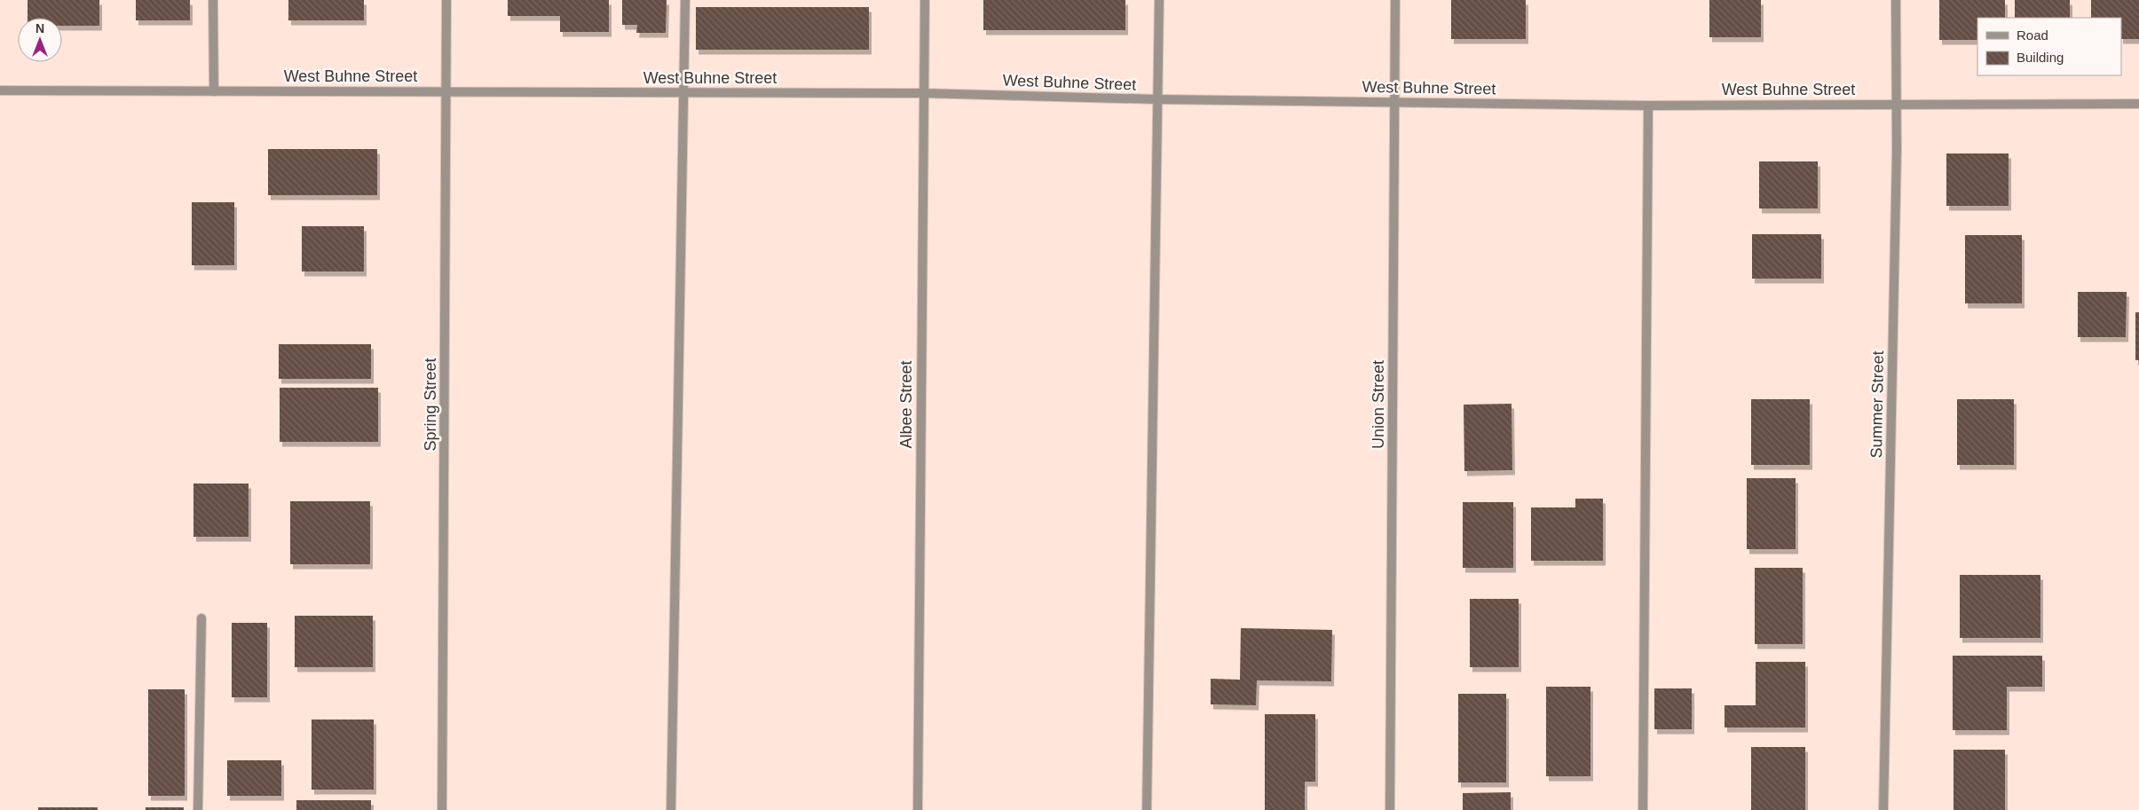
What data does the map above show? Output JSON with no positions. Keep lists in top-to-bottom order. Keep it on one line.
{"streets":{"street":["West Buhne Street","Spring Street","Albee Street","Union Street","Summer Street"]},"crossings":[["West Buhne Street","Spring Street"],["West Buhne Street","Albee Street"],["West Buhne Street","Union Street"],["West Buhne Street","Summer Street"]],"legend":["Road","Building"],"north":"top"}
